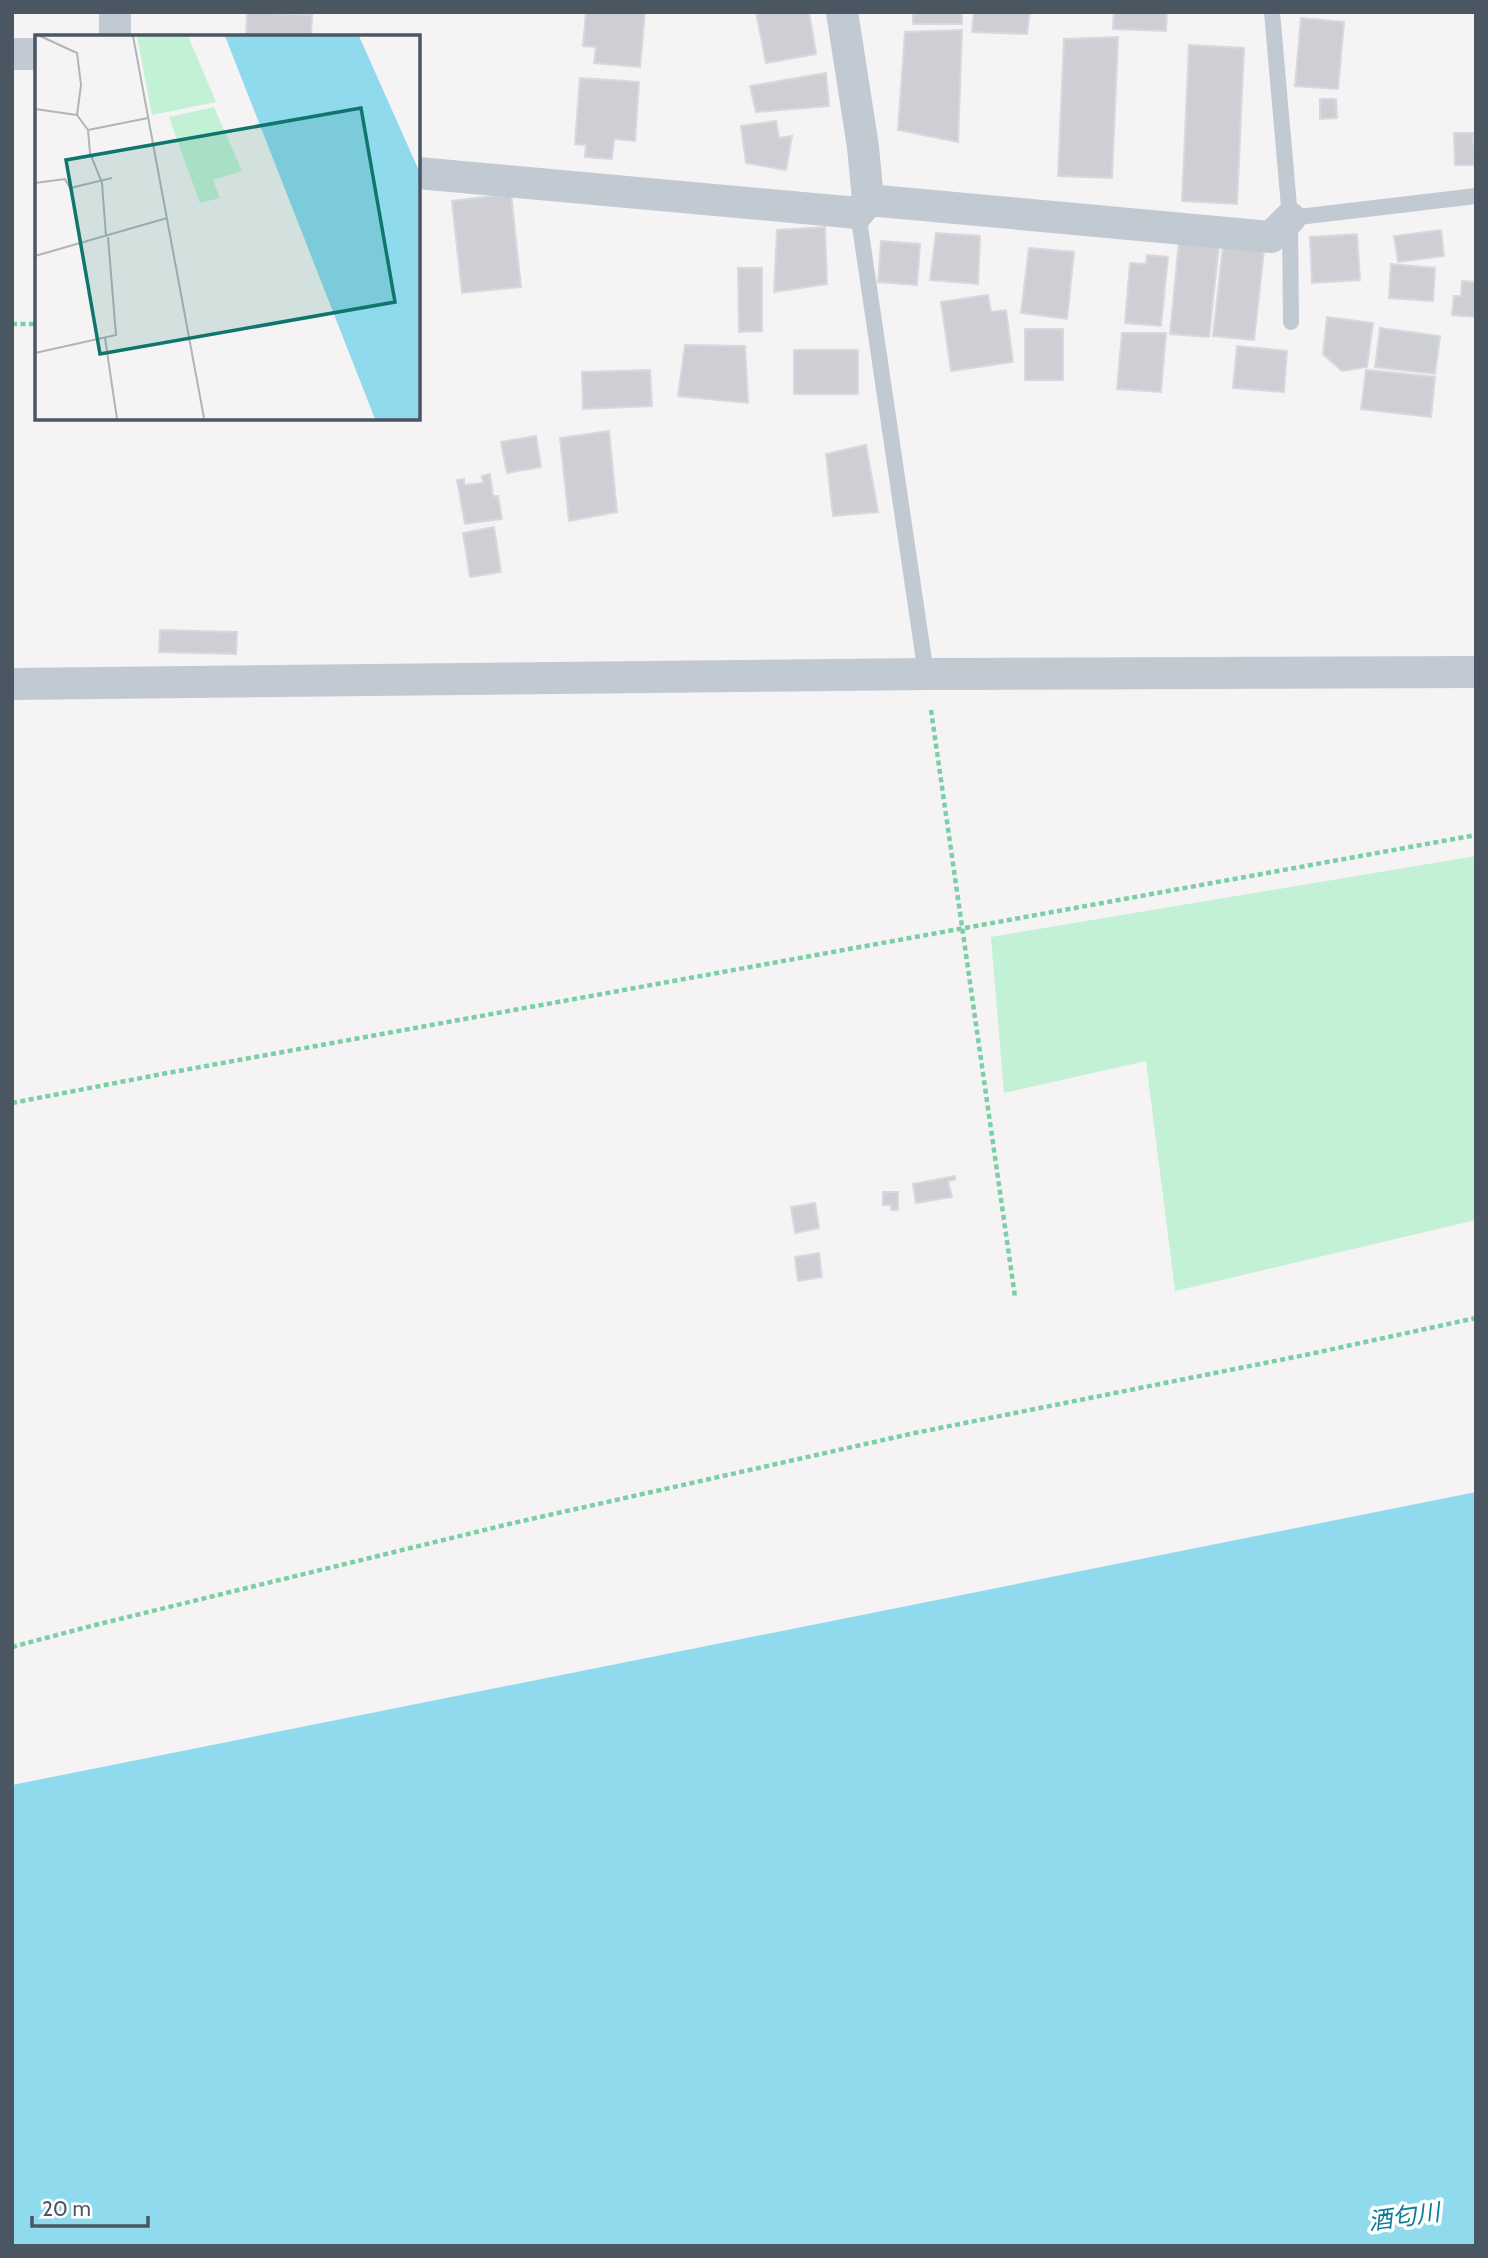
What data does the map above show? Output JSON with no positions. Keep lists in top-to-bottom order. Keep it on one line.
{"water":["酒匂川"],"scale_bar":"20 m"}
